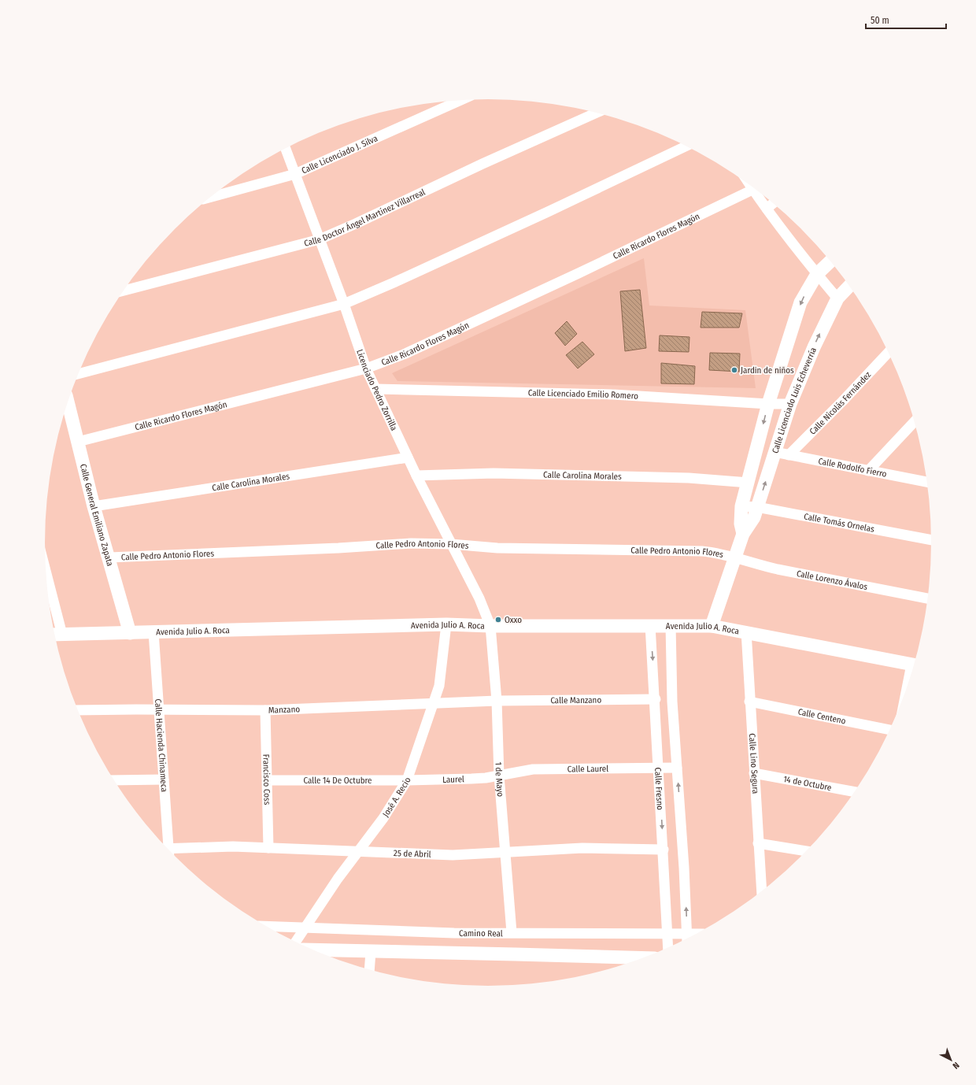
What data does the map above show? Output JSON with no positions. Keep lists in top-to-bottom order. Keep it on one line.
{"streets":{"street":["Calle Licenciado J. Silva","Calle Doctor Ángel Martínez Villarreal","Calle Ricardo Flores Magón","Licenciado Pedro Zorrilla","Calle Licenciado Emilio Romero","Calle Licenciado Luis Echeverría","Calle Nicolás Fernández","Calle Rodolfo Fierro","Calle Carolina Morales","Calle General Emiliano Zapata","Calle Tomás Ornelas","Calle Pedro Antonio Flores","Calle Lorenzo Ávalos","Avenida Julio A. Roca","Calle Manzano","Manzano","Calle Centeno","Calle Hacienda Chinameca","Calle Lino Segura","Calle Laurel","Laurel","Francisco Coss","1 de Mayo","Calle 14 De Octubre","14 de Octubre","Calle Fresno","José A. Recio","25 de Abril","Camino Real"]},"crossings":[["Calle Licenciado J. Silva","Licenciado Pedro Zorrilla"],["Calle Doctor Ángel Martínez Villarreal","Licenciado Pedro Zorrilla"],["Calle Ricardo Flores Magón","Licenciado Pedro Zorrilla"],["Calle Ricardo Flores Magón","Calle General Emiliano Zapata"],["Licenciado Pedro Zorrilla","Calle Licenciado Emilio Romero"],["Licenciado Pedro Zorrilla","Calle Carolina Morales"],["Licenciado Pedro Zorrilla","Calle Pedro Antonio Flores"],["Licenciado Pedro Zorrilla","Avenida Julio A. Roca"],["Licenciado Pedro Zorrilla","1 de Mayo"],["Calle Licenciado Emilio Romero","Calle Licenciado Luis Echeverría"],["Calle Licenciado Luis Echeverría","Calle Rodolfo Fierro"],["Calle Licenciado Luis Echeverría","Calle Carolina Morales"],["Calle Licenciado Luis Echeverría","Calle Tomás Ornelas"],["Calle Licenciado Luis Echeverría","Calle Pedro Antonio Flores"],["Calle Licenciado Luis Echeverría","Calle Lorenzo Ávalos"],["Calle Licenciado Luis Echeverría","Avenida Julio A. Roca"],["Calle Nicolás Fernández","Calle Rodolfo Fierro"],["Calle Carolina Morales","Calle General Emiliano Zapata"],["Calle General Emiliano Zapata","Calle Pedro Antonio Flores"],["Calle General Emiliano Zapata","Avenida Julio A. Roca"],["Calle Pedro Antonio Flores","Calle Lorenzo Ávalos"],["Avenida Julio A. Roca","Calle Hacienda Chinameca"],["Avenida Julio A. Roca","Calle Lino Segura"],["Avenida Julio A. Roca","1 de Mayo"],["Avenida Julio A. Roca","Calle Fresno"],["Avenida Julio A. Roca","José A. Recio"],["Calle Manzano","Manzano"],["Calle Manzano","1 de Mayo"],["Calle Manzano","Calle Fresno"],["Manzano","Calle Hacienda Chinameca"],["Manzano","Francisco Coss"],["Manzano","1 de Mayo"],["Manzano","José A. Recio"],["Calle Centeno","Calle Lino Segura"],["Calle Lino Segura","14 de Octubre"],["Calle Laurel","Laurel"],["Calle Laurel","1 de Mayo"],["Calle Laurel","Calle Fresno"],["Laurel","1 de Mayo"],["Laurel","Calle 14 De Octubre"],["Laurel","José A. Recio"],["Francisco Coss","Calle 14 De Octubre"],["Francisco Coss","25 de Abril"],["1 de Mayo","25 de Abril"],["1 de Mayo","Camino Real"],["Calle 14 De Octubre","José A. Recio"],["Calle Fresno","25 de Abril"],["Calle Fresno","Camino Real"],["José A. Recio","25 de Abril"],["José A. Recio","Camino Real"]],"places":["Jardin de niños","Oxxo"],"scale_bar":"50 m","north":"bottom right"}
